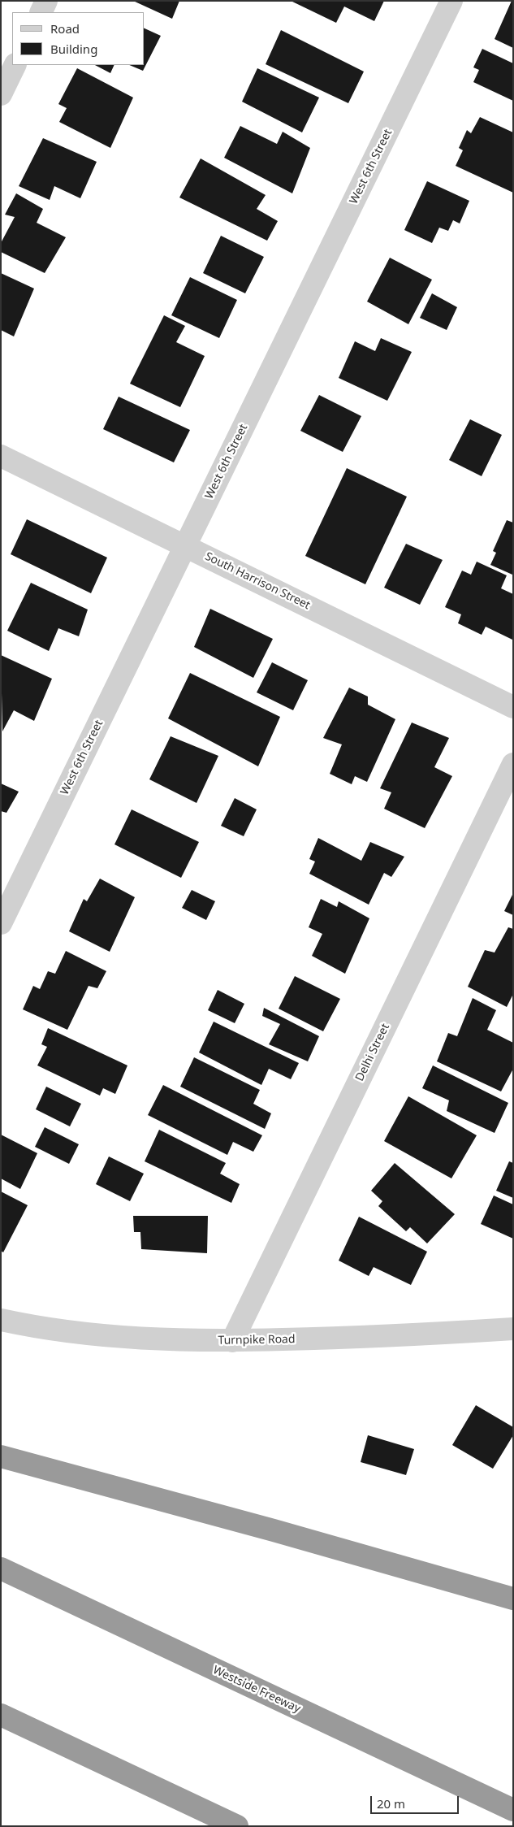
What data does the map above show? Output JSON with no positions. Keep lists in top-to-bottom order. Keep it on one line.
{"streets":{"highway":["Westside Freeway"],"street":["West 6th Street","South Harrison Street","Delhi Street","Turnpike Road"]},"crossings":[["West 6th Street","South Harrison Street"],["Delhi Street","Turnpike Road"]],"legend":["Road","Building"],"scale_bar":"20 m"}
